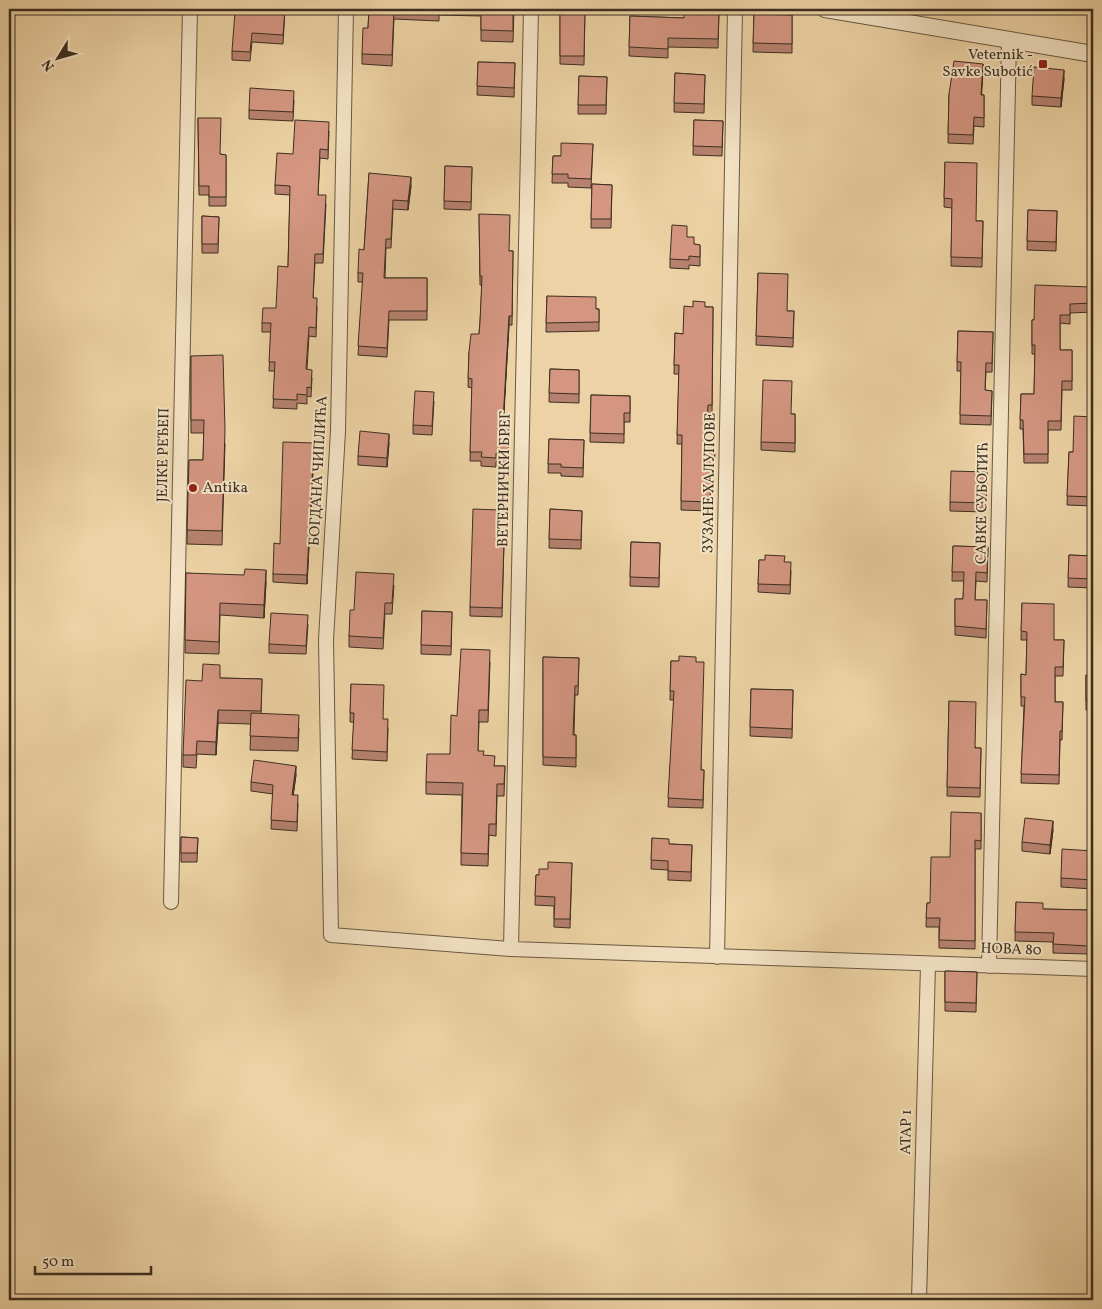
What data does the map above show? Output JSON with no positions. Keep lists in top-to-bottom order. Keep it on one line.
{"streets":{"street":["ЈЕЛКЕ РЕЂЕП","БОГДАНА ЧИПЛИЋА","ВЕТЕРНИЧКИ БРЕГ","ЗУЗАНЕ ХАЛУПОВЕ","САВКЕ СУБОТИЋ","НОВА 80","АТАР 1"]},"crossings":[["БОГДАНА ЧИПЛИЋА","НОВА 80"],["ВЕТЕРНИЧКИ БРЕГ","НОВА 80"],["ЗУЗАНЕ ХАЛУПОВЕ","НОВА 80"],["САВКЕ СУБОТИЋ","НОВА 80"],["НОВА 80","АТАР 1"]],"places":{"transit":["Veternik - Savke Subotić"],"other":["Antika"]},"scale_bar":"50 m","north":"bottom left"}
